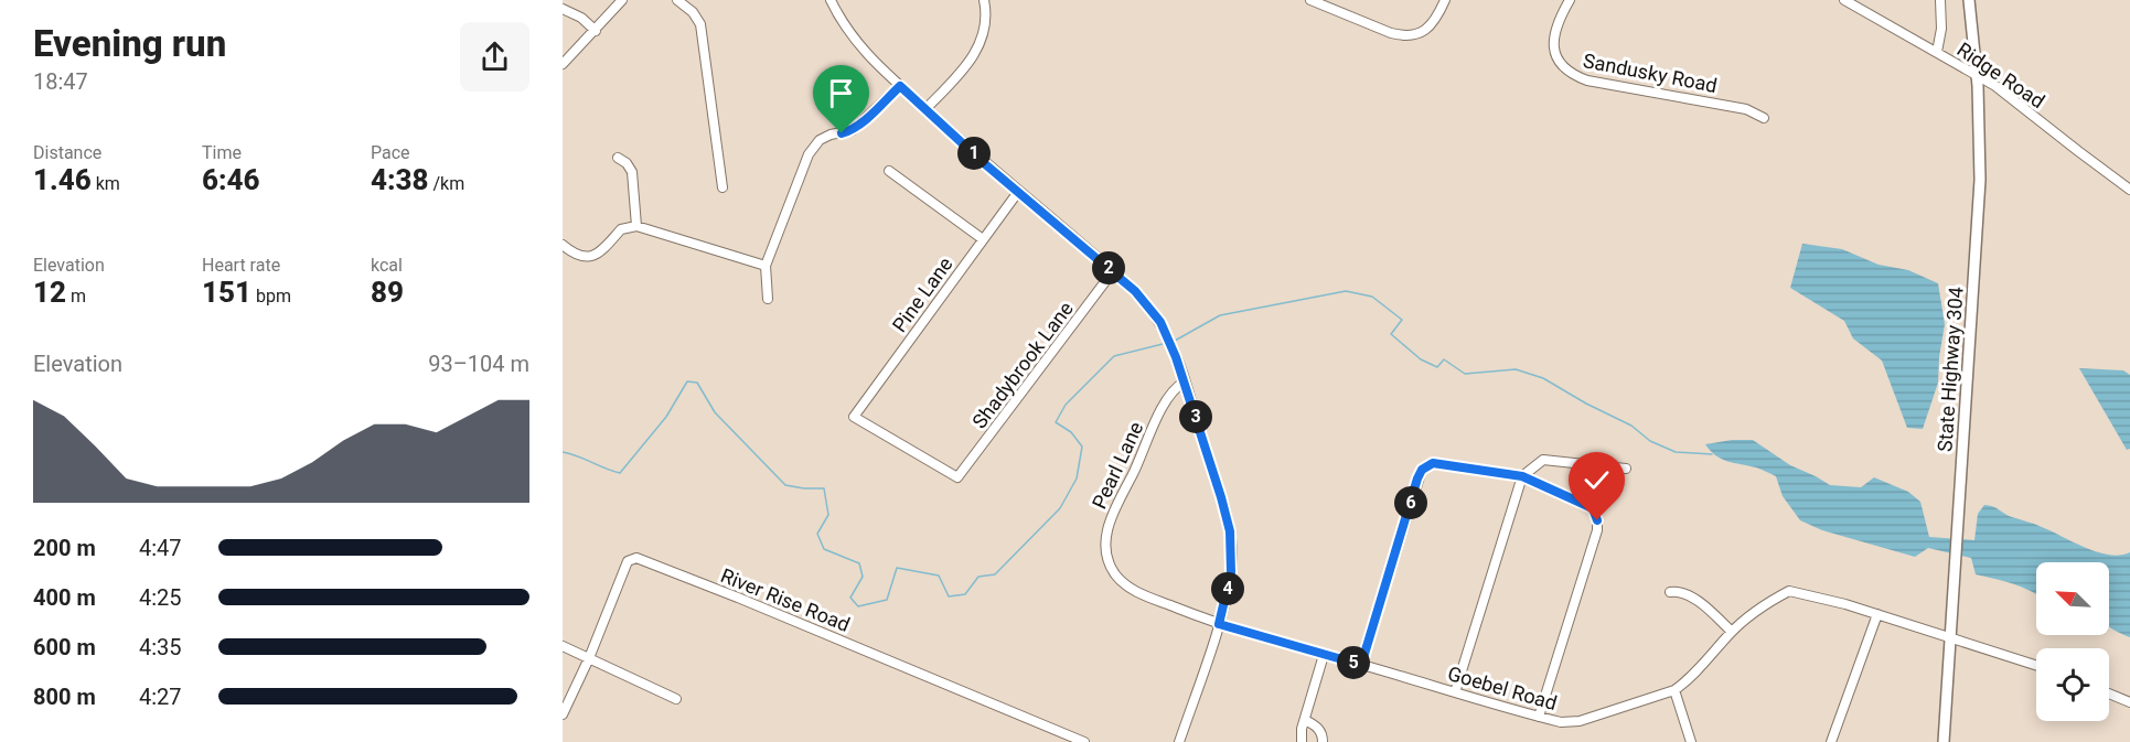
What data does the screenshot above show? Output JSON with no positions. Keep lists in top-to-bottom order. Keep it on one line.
{"streets":{"main road":["State Highway 304"],"street":["Sandusky Road","Ridge Road","Pine Lane","Shadybrook Lane","Pearl Lane","River Rise Road","Goebel Road"]},"crossings":[["Ridge Road","State Highway 304"],["Pine Lane","Shadybrook Lane"],["State Highway 304","Goebel Road"],["Pearl Lane","Goebel Road"]],"north":"top left","page":{"heading":["Evening run","18:47"],"stats":[["Distance","1.46 km"],["Time","6:46"],["Pace","4:38 /km"],["Elevation","12 m"],["Heart rate","151 bpm"],["kcal","89"]],"pins":["1","2","3","6","4","5"],"chart":["Elevation","93–104 m"],"list":[{"name":"200 m","note":"4:47"},{"name":"400 m","note":"4:25"},{"name":"600 m","note":"4:35"},{"name":"800 m","note":"4:27"}]}}
